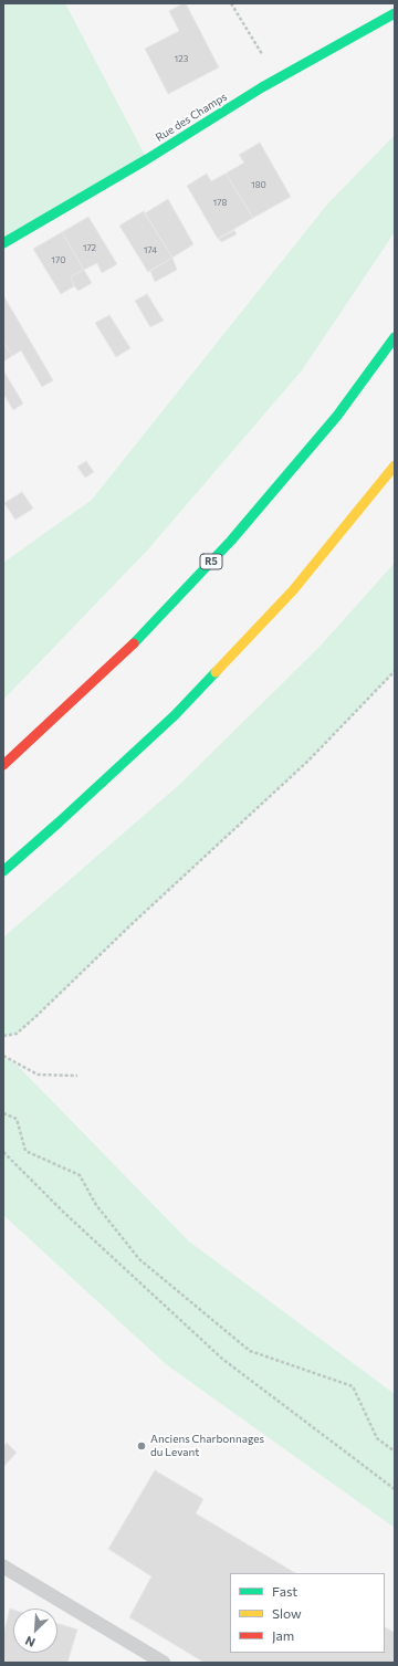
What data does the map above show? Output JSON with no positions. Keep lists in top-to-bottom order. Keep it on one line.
{"streets":{"main road":["Rue des Champs","R5"]},"places":["Anciens Charbonnages du Levant"],"house_numbers":["123","180","178","172","174","170"],"legend":["Fast","Slow","Jam"],"north":"bottom left"}
